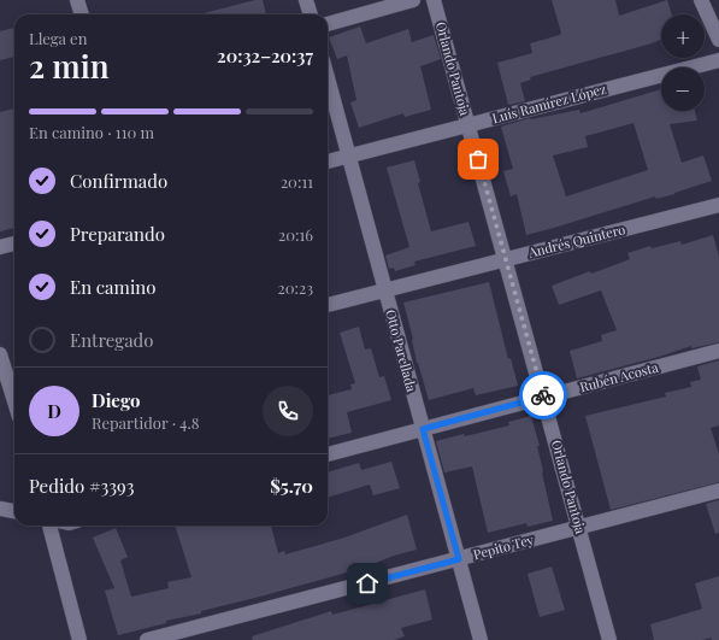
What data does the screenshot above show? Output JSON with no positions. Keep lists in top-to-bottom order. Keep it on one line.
{"streets":{"street":["Orlando Pantoja","Luís Ramírez López","Andrés Quintero","Otto Parellada","Rubén Acosta","Pepito Tey"]},"crossings":[["Orlando Pantoja","Luís Ramírez López"],["Orlando Pantoja","Andrés Quintero"],["Orlando Pantoja","Rubén Acosta"],["Orlando Pantoja","Pepito Tey"],["Luís Ramírez López","Otto Parellada"],["Andrés Quintero","Otto Parellada"],["Otto Parellada","Rubén Acosta"],["Otto Parellada","Pepito Tey"]],"page":{"map_buttons":["+","−"],"heading":["2 min","Llega en","20:32–20:37"],"panel":["Diego","Repartidor · 4.8","Pedido #3393","$5.70"],"bar":"En camino · 110 m","list":[["Confirmado","20:11"],["Preparando","20:16"],["En camino","20:23"],"Entregado"],"round":"D"}}
